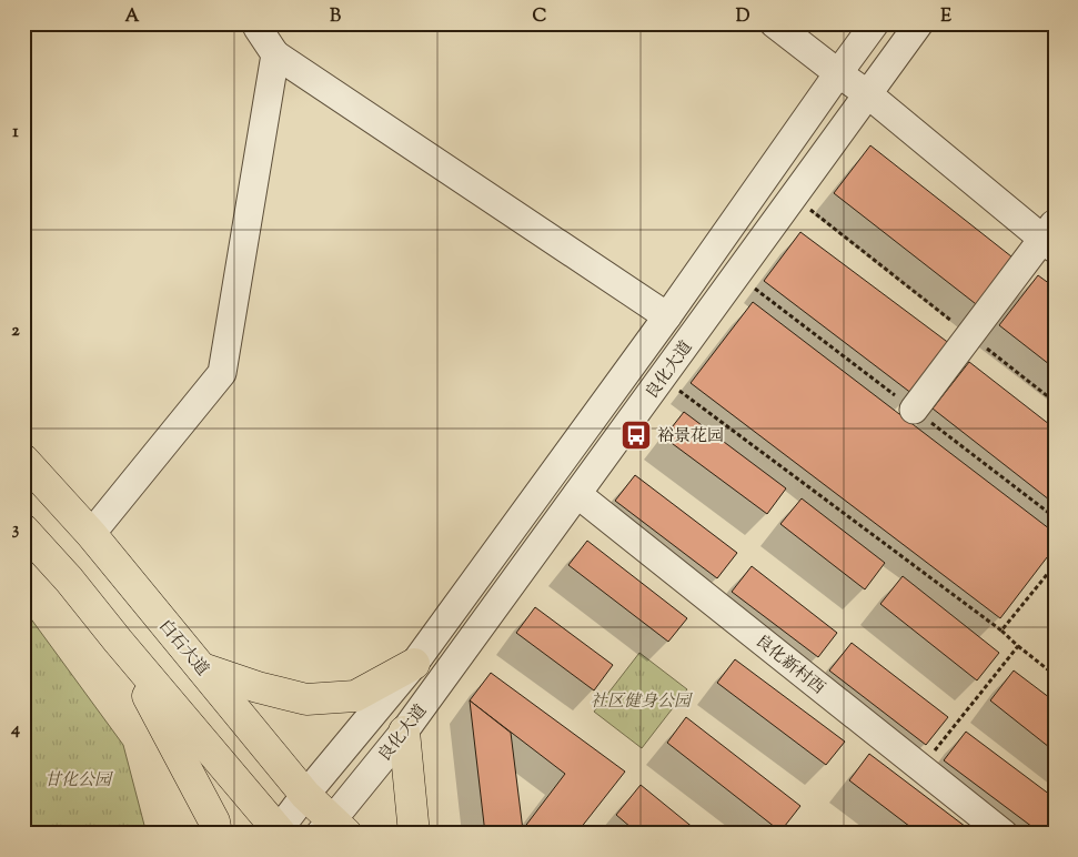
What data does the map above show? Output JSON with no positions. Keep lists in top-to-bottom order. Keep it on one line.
{"streets":{"main road":["白石大道"],"street":["良化大道","良化新村西"]},"crossings":[["良化大道","白石大道"],["良化大道","良化新村西"]],"parks":["社区健身公园","甘化公园"],"places":{"bus stop":["裕景花园"]},"grid":{"columns":["A","B","C","D","E"],"rows":["1","2","3","4"]}}
